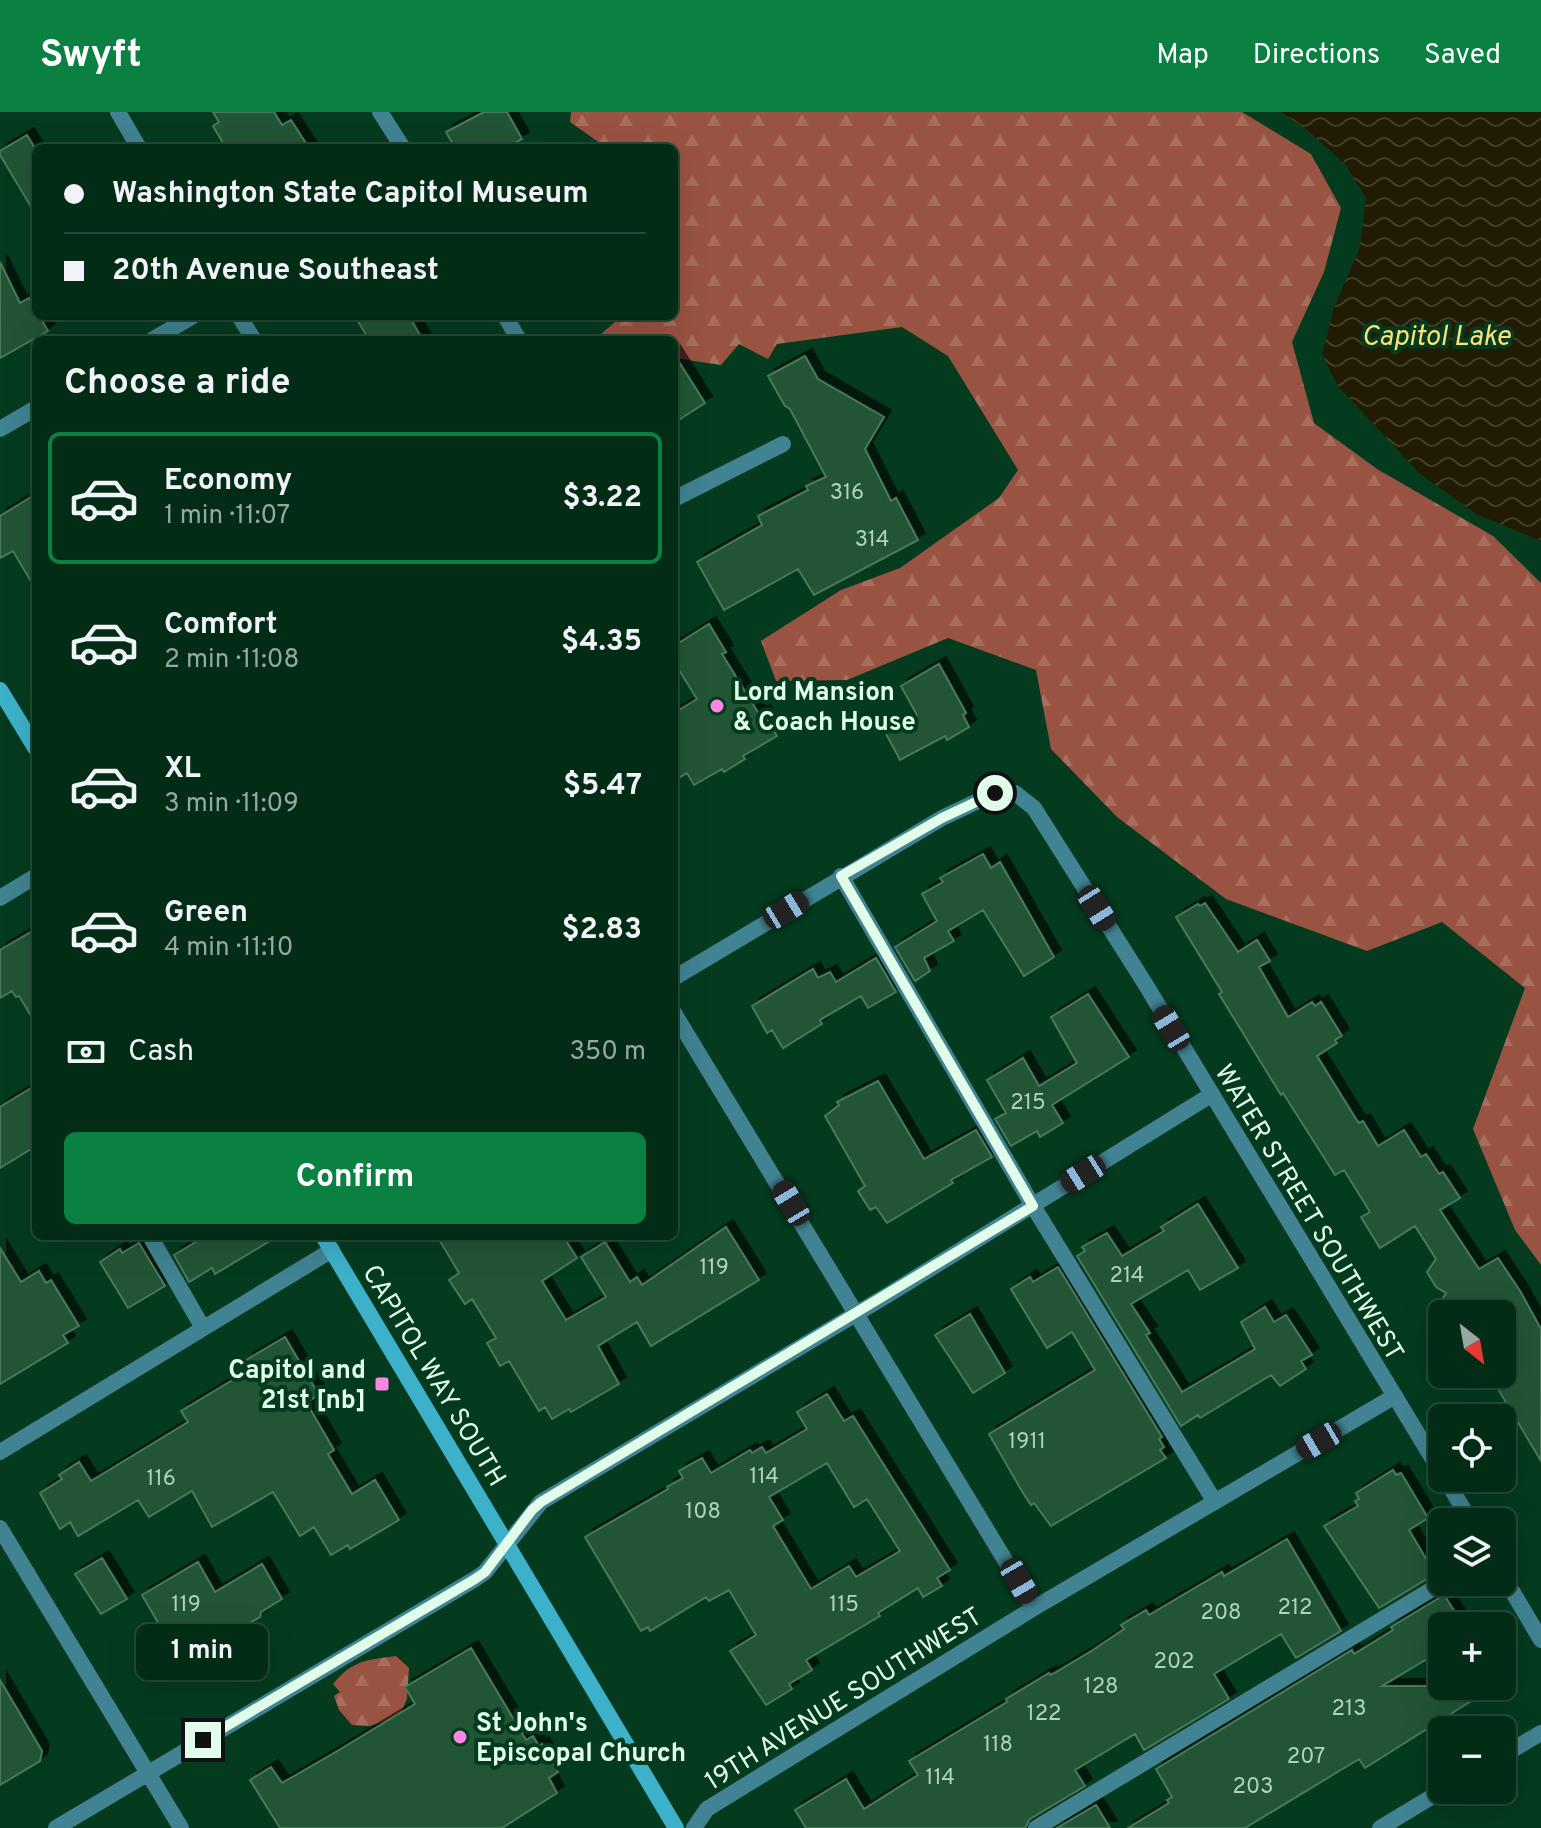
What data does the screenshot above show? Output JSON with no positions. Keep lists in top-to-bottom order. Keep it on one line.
{"streets":{"main road":["CAPITOL WAY SOUTH"],"street":["WATER STREET SOUTHWEST","19TH AVENUE SOUTHWEST"]},"crossings":[["WATER STREET SOUTHWEST","19TH AVENUE SOUTHWEST"]],"water":["Capitol Lake"],"places":{"other":["Lord Mansion & Coach House","St John's Episcopal Church"],"transit":["Capitol and 21st [nb]"]},"house_numbers":["316","314","215","119","214","1911","114","116","108","119","115","212","208","202","128","213","122","118","207","114","203"],"north":"bottom right","page":{"header":"Swyft","nav":["Map","Directions","Saved"],"banner":["Washington State Capitol Museum","20th Avenue Southeast"],"heading":"Choose a ride","list":[{"name":"Economy","note":"1 min · 11:07","value":"$3.22"},{"name":"Comfort","note":"2 min · 11:08","value":"$4.35"},{"name":"XL","note":"3 min · 11:09","value":"$5.47"},{"name":"Green","note":"4 min · 11:10","value":"$2.83"}],"pay":["Cash","350 m"],"buttons":"Confirm","map_buttons":["+","−"],"bubble":"1 min"}}
